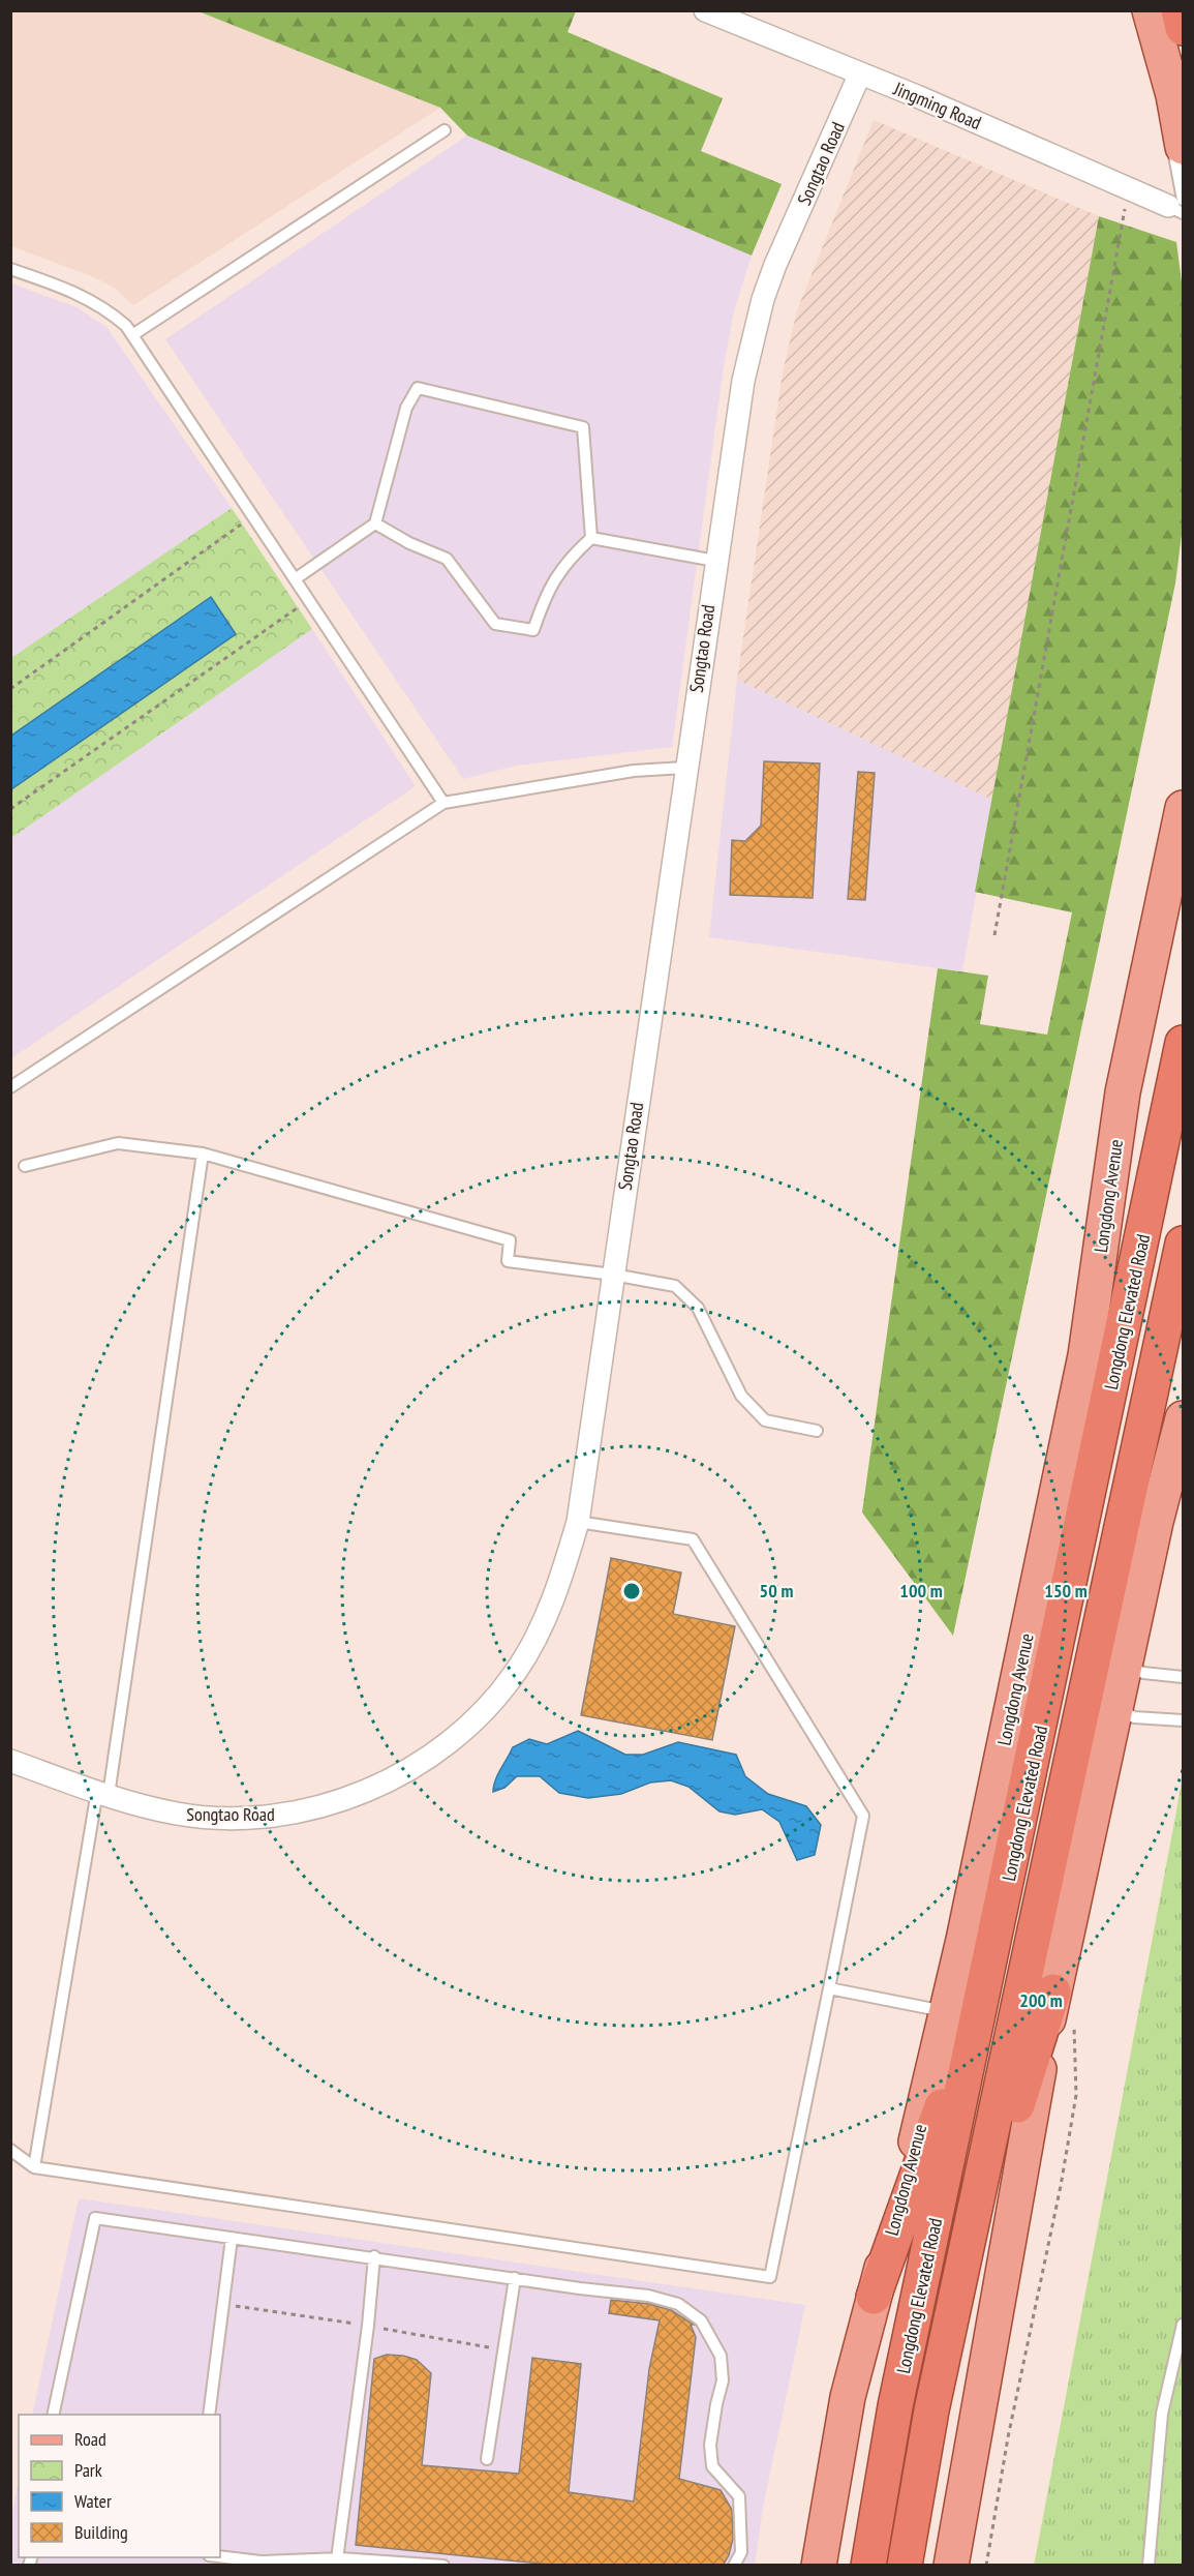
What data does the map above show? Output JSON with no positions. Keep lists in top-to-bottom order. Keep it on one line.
{"streets":{"highway":["Longdong Elevated Road"],"main road":["Longdong Avenue"],"street":["Jingming Road","Songtao Road"]},"crossings":[["Jingming Road","Songtao Road"]],"legend":["Road","Park","Water","Building"],"rings":["50 m","100 m","150 m","200 m"]}
